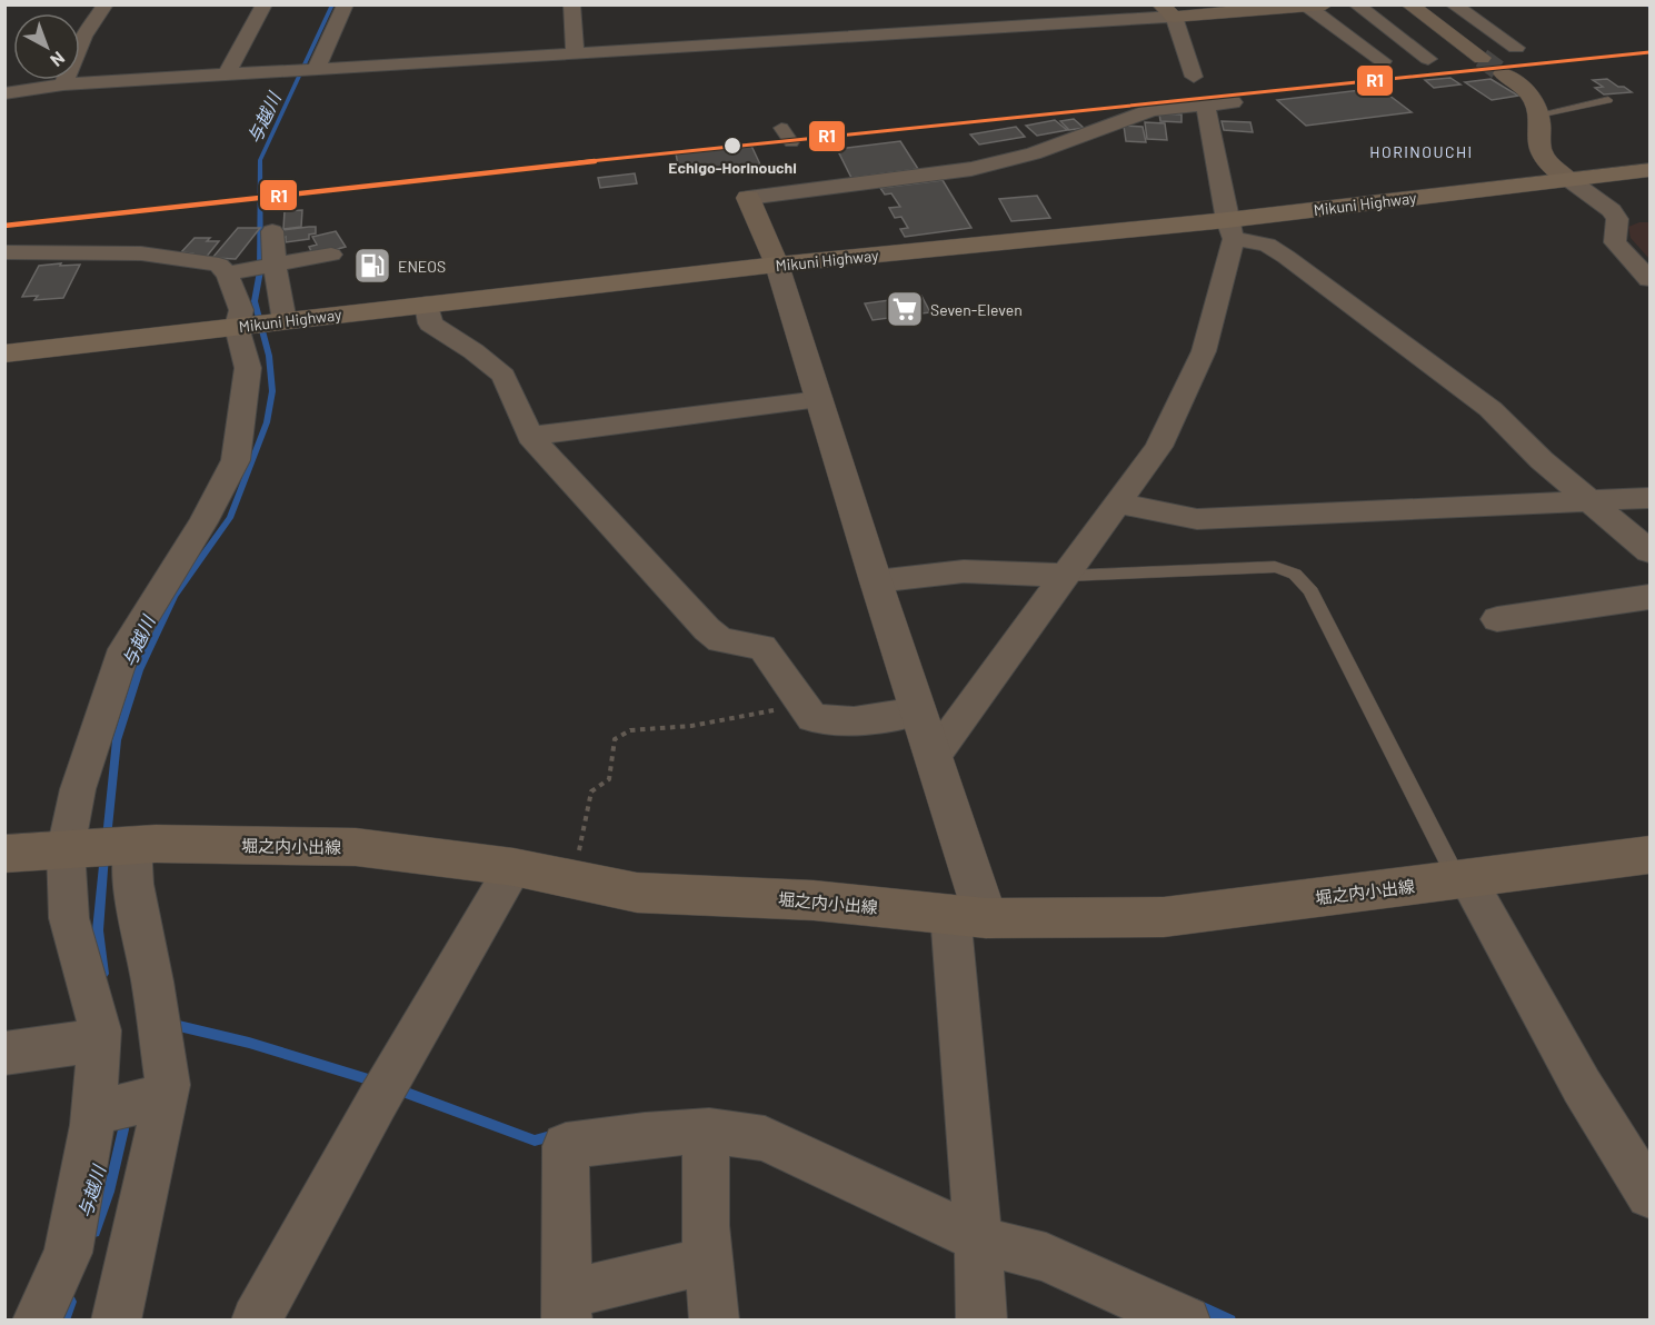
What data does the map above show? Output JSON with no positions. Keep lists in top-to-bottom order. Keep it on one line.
{"streets":{"highway":["Mikuni Highway"],"main road":["堀之内小出線"]},"districts":["HORINOUCHI"],"water":["与越川"],"places":{"other":["Echigo-Horinouchi"],"fuel station":["ENEOS"],"supermarket":["Seven-Eleven"]},"lines":["transit line R1"],"north":"bottom right"}
